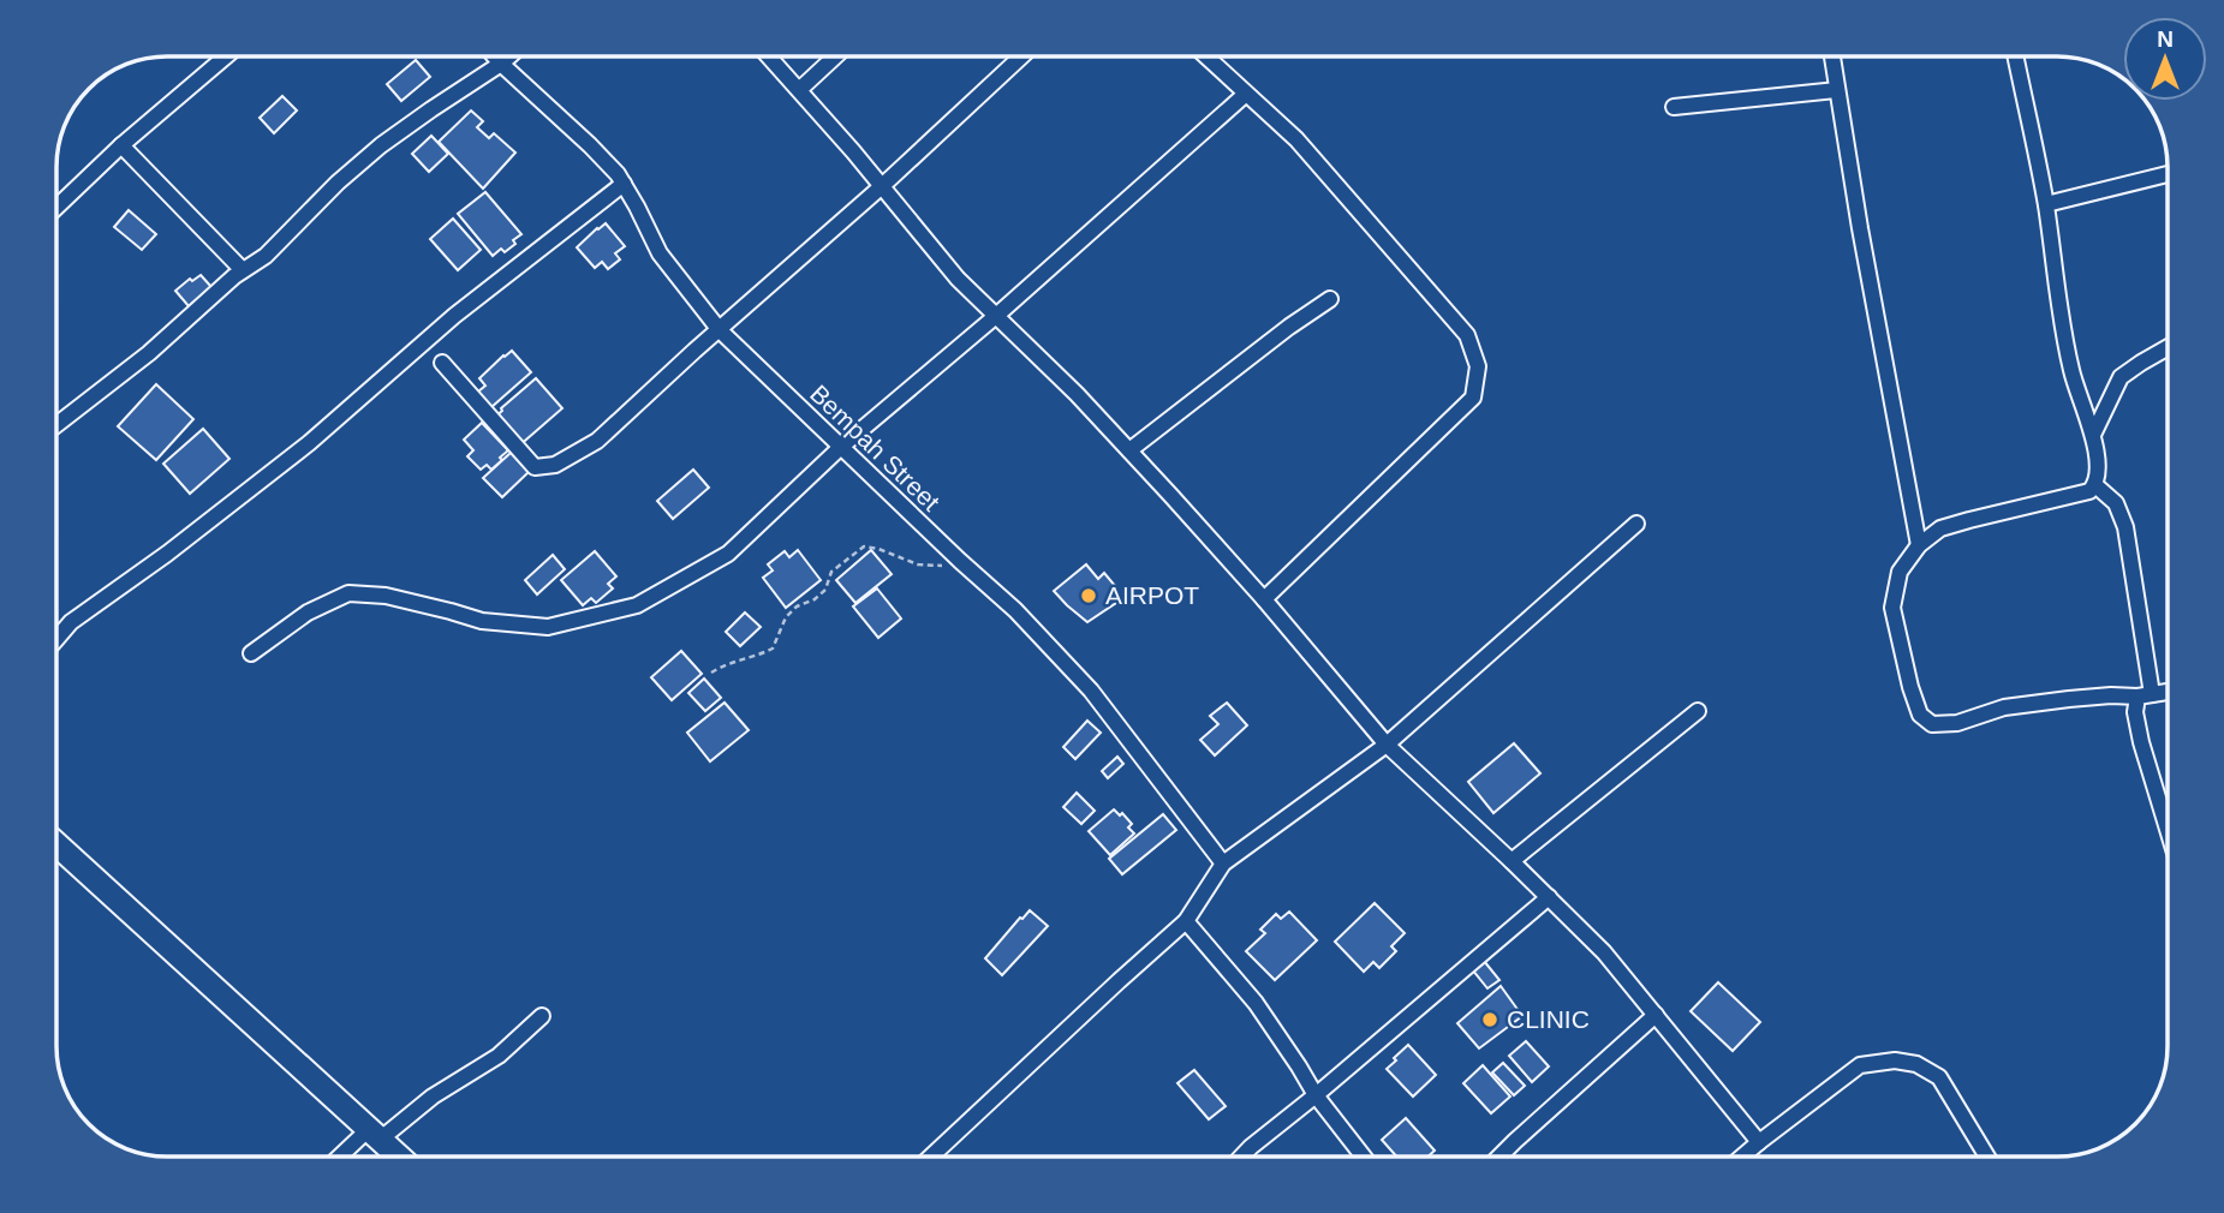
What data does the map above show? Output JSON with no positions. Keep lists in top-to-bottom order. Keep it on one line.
{"streets":{"street":["Bempah Street"]},"places":["AIRPOT","CLINIC"],"north":"top"}
